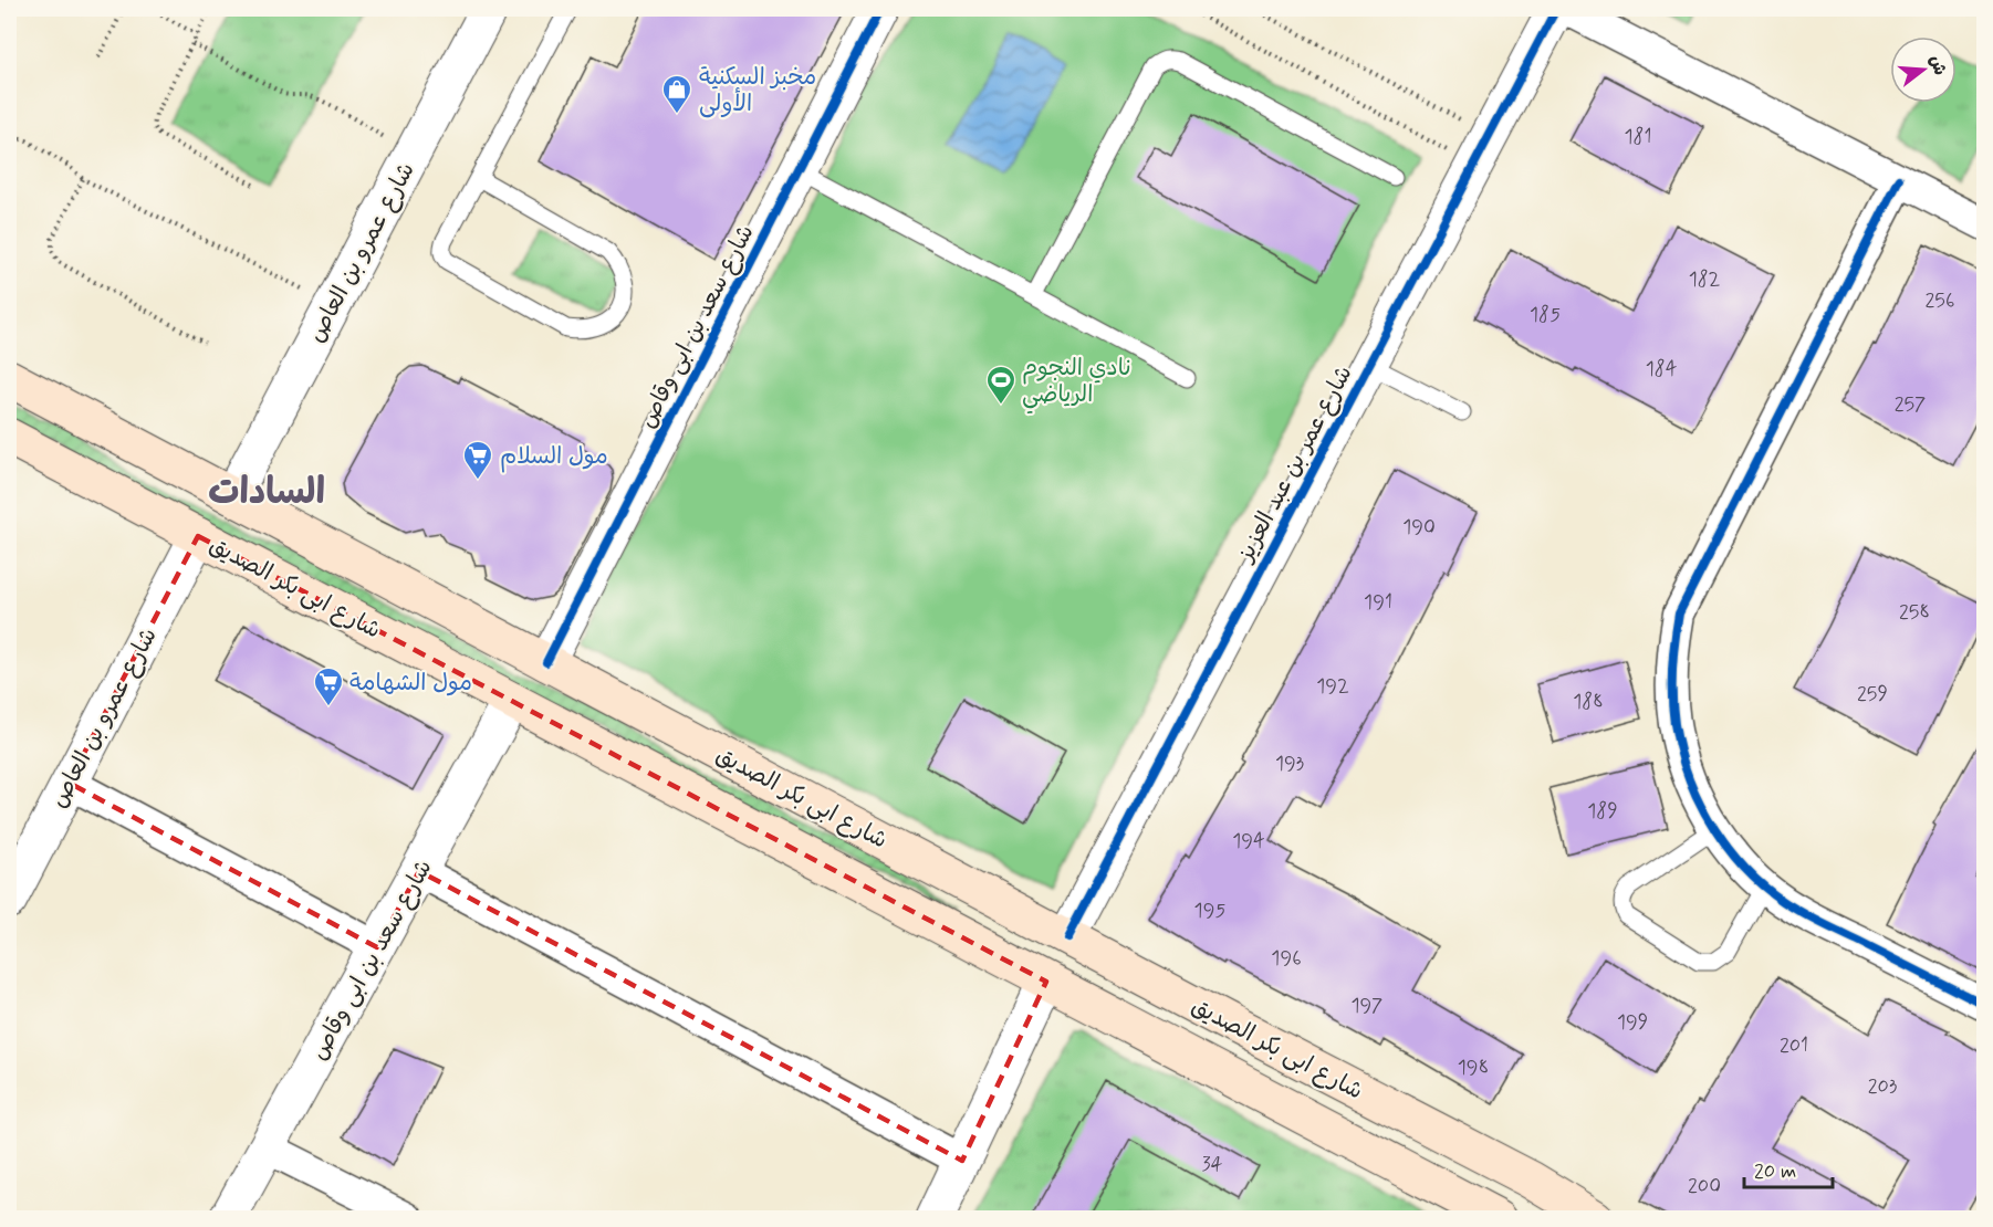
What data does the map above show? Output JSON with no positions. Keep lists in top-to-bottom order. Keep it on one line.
{"streets":{"main road":["شارع ابى بكر الصديق"],"street":["شارع عمرو بن العاص","شارع سعد بن ابى وقاص","شارع عمر بن عبد العزيز"]},"crossings":[["شارع عمرو بن العاص","شارع ابى بكر الصديق"],["شارع سعد بن ابى وقاص","شارع ابى بكر الصديق"],["شارع عمر بن عبد العزيز","شارع ابى بكر الصديق"]],"districts":["السادات"],"places":{"shop":["مخبز السكنية الأولى"],"sports":["نادي النجوم الرياضي"],"supermarket":["مول السلام","مول الشهامة"]},"house_numbers":["181","182","256","185","184","257","190","191","258","192","259","188","193","189","194","195","196","197","199","201","198","203","34","200"],"scale_bar":"20 m","north":"right"}
